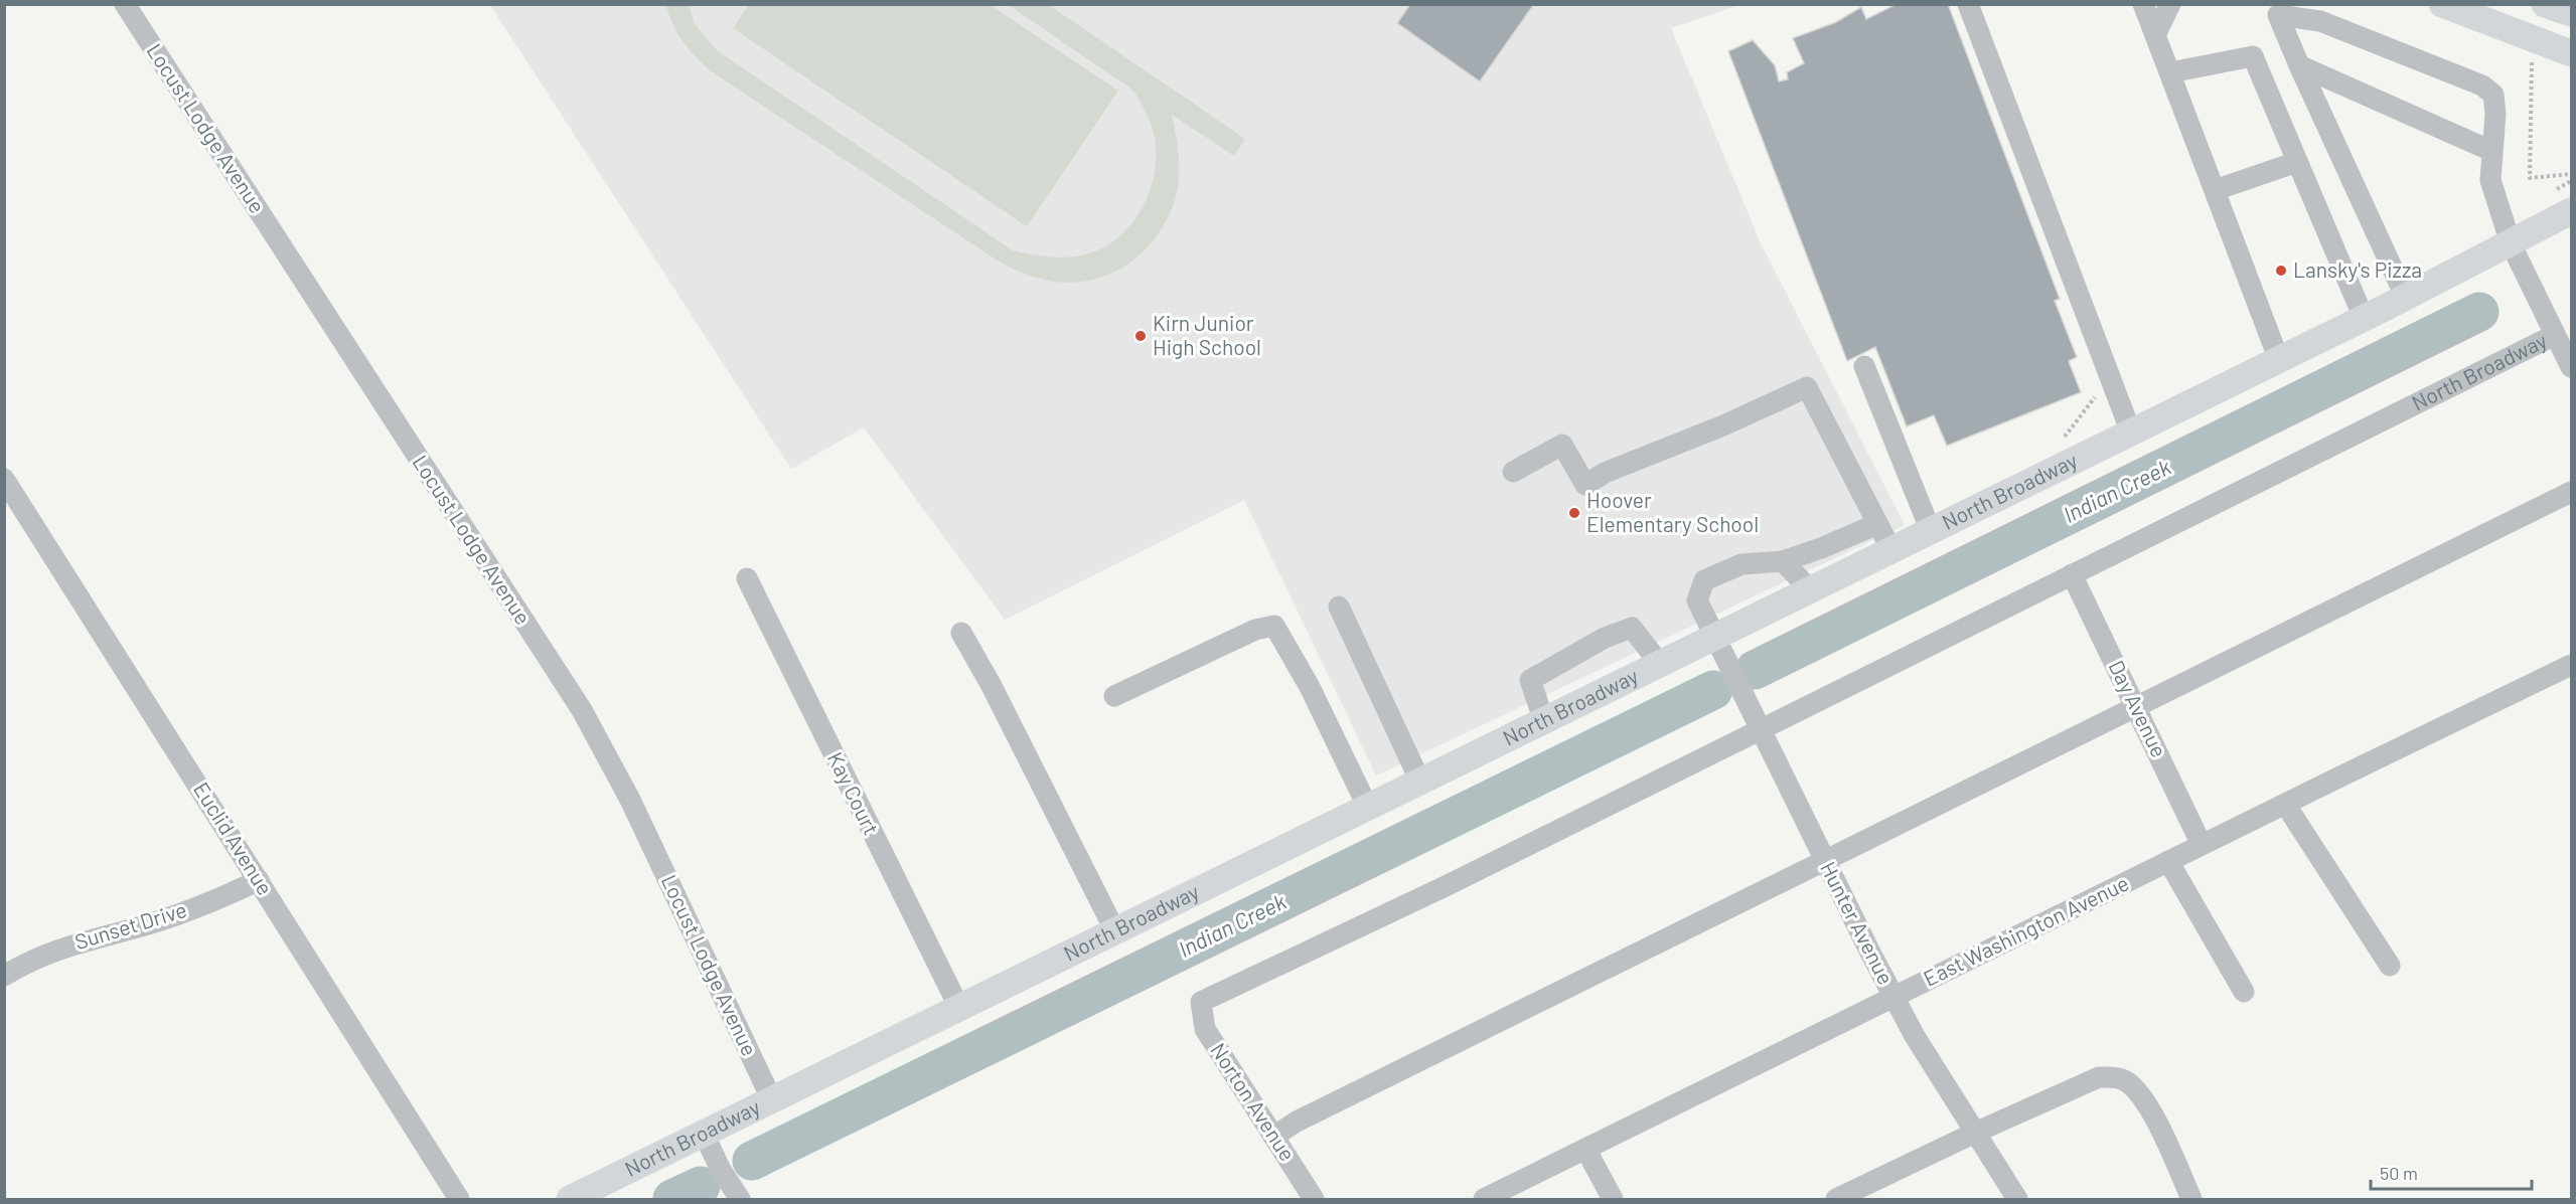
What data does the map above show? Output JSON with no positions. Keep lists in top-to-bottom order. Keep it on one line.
{"streets":{"main road":["North Broadway"],"street":["Locust Lodge Avenue","Day Avenue","Kay Court","Euclid Avenue","Hunter Avenue","Sunset Drive","East Washington Avenue","Norton Avenue"]},"crossings":[["Locust Lodge Avenue","North Broadway"],["North Broadway","Day Avenue"],["North Broadway","Kay Court"],["North Broadway","Hunter Avenue"],["North Broadway","Norton Avenue"],["Day Avenue","East Washington Avenue"],["Euclid Avenue","Sunset Drive"],["Hunter Avenue","East Washington Avenue"]],"water":["Indian Creek"],"places":["Lansky's Pizza","Kirn Junior High School","Hoover Elementary School"],"scale_bar":"50 m"}
